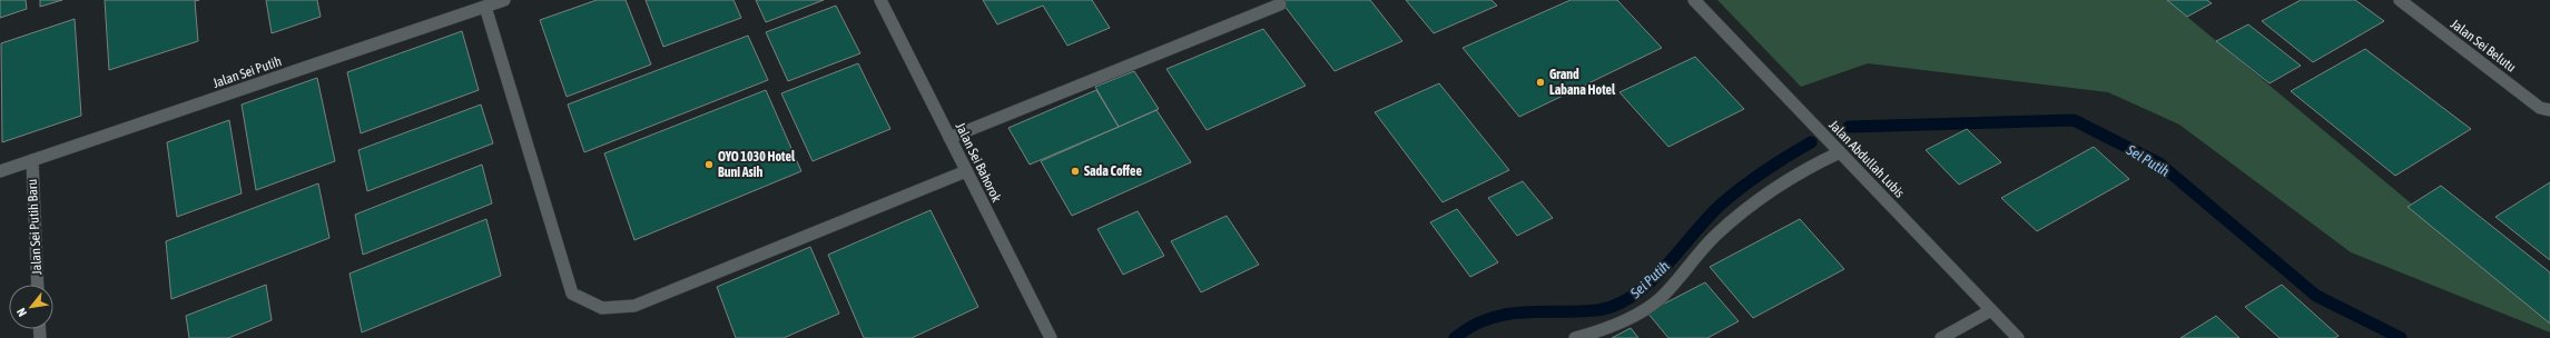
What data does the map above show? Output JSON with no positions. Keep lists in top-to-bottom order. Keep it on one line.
{"streets":{"street":["Jalan Sei Belutu","Jalan Sei Putih","Jalan Abdullah Lubis","Jalan Sei Bahorok","Jalan Sei Putih Baru"]},"crossings":[["Jalan Sei Putih","Jalan Sei Putih Baru"]],"water":["Sei Putih"],"places":["Grand Labana Hotel","OYO 1030 Hotel Buni Asih","Sada Coffee"],"north":"bottom left"}
